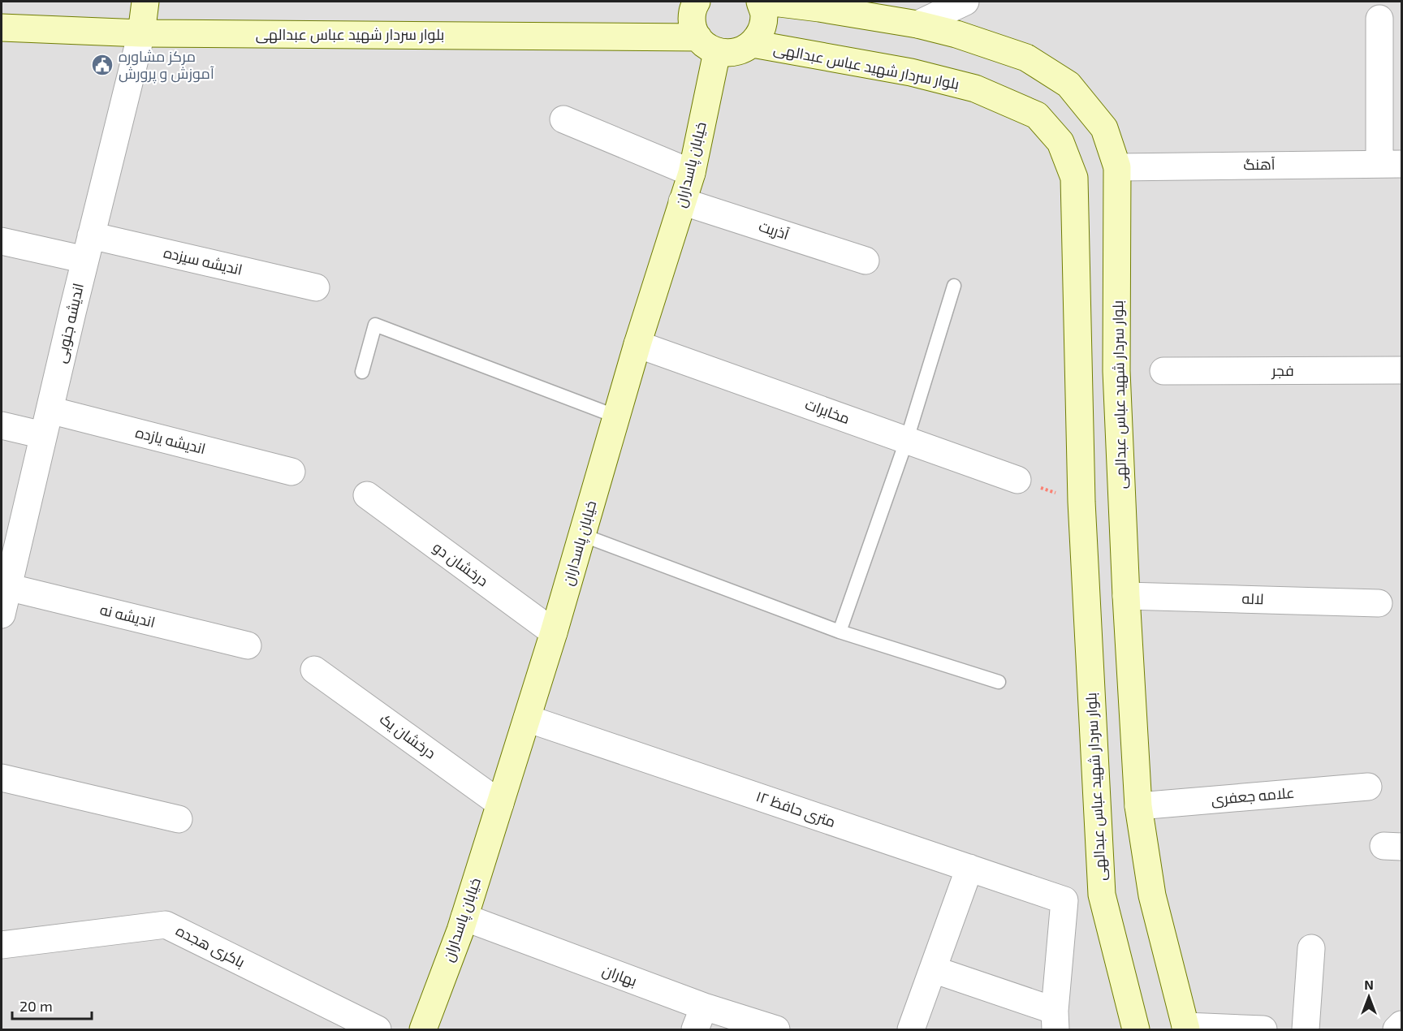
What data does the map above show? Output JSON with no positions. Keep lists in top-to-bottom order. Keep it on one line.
{"streets":{"street":["بلوار سردار شهید عباس عبدالهی","خیابان پاسداران","آهنگ","آذریت","اندیشه سیزده","اندیشه جنوبی","فجر","مخابرات","اندیشه یازده","درخشان دو","لاله","اندیشه نه","درخشان یک","علامه جعفری","۱۲ متری حافظ","باکری هجده","بهاران"]},"crossings":[["بلوار سردار شهید عباس عبدالهی","خیابان پاسداران"],["بلوار سردار شهید عباس عبدالهی","آهنگ"],["بلوار سردار شهید عباس عبدالهی","اندیشه جنوبی"],["بلوار سردار شهید عباس عبدالهی","لاله"],["بلوار سردار شهید عباس عبدالهی","علامه جعفری"],["خیابان پاسداران","آذریت"],["خیابان پاسداران","مخابرات"],["خیابان پاسداران","درخشان دو"],["خیابان پاسداران","درخشان یک"],["خیابان پاسداران","۱۲ متری حافظ"],["خیابان پاسداران","بهاران"],["اندیشه سیزده","اندیشه جنوبی"],["اندیشه جنوبی","اندیشه یازده"],["اندیشه جنوبی","اندیشه نه"]],"places":{"public building":["مرکز مشاوره آموزش و پرورش"]},"scale_bar":"20 m","north":"top"}
